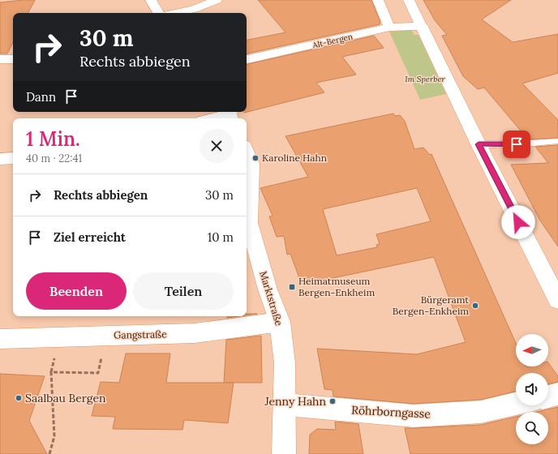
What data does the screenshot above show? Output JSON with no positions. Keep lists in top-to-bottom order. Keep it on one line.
{"streets":{"street":["Alt-Bergen","Marktstraße","Gangstraße","Röhrborngasse"]},"crossings":[["Marktstraße","Gangstraße"],["Marktstraße","Röhrborngasse"]],"parks":["Im Sperber"],"places":{"other":["Karoline Hahn","Bürgeramt Bergen-Enkheim","Saalbau Bergen","Jenny Hahn"],"transit":["Heimatmuseum Bergen-Enkheim"]},"north":"left","page":{"turn":["30 m","Rechts abbiegen"],"then":"Dann","heading":["1 Min.","40 m · 22:41"],"list":[{"name":"Rechts abbiegen","value":"30 m"},{"name":"Ziel erreicht","value":"10 m"}],"buttons":["Beenden","Teilen"]}}
